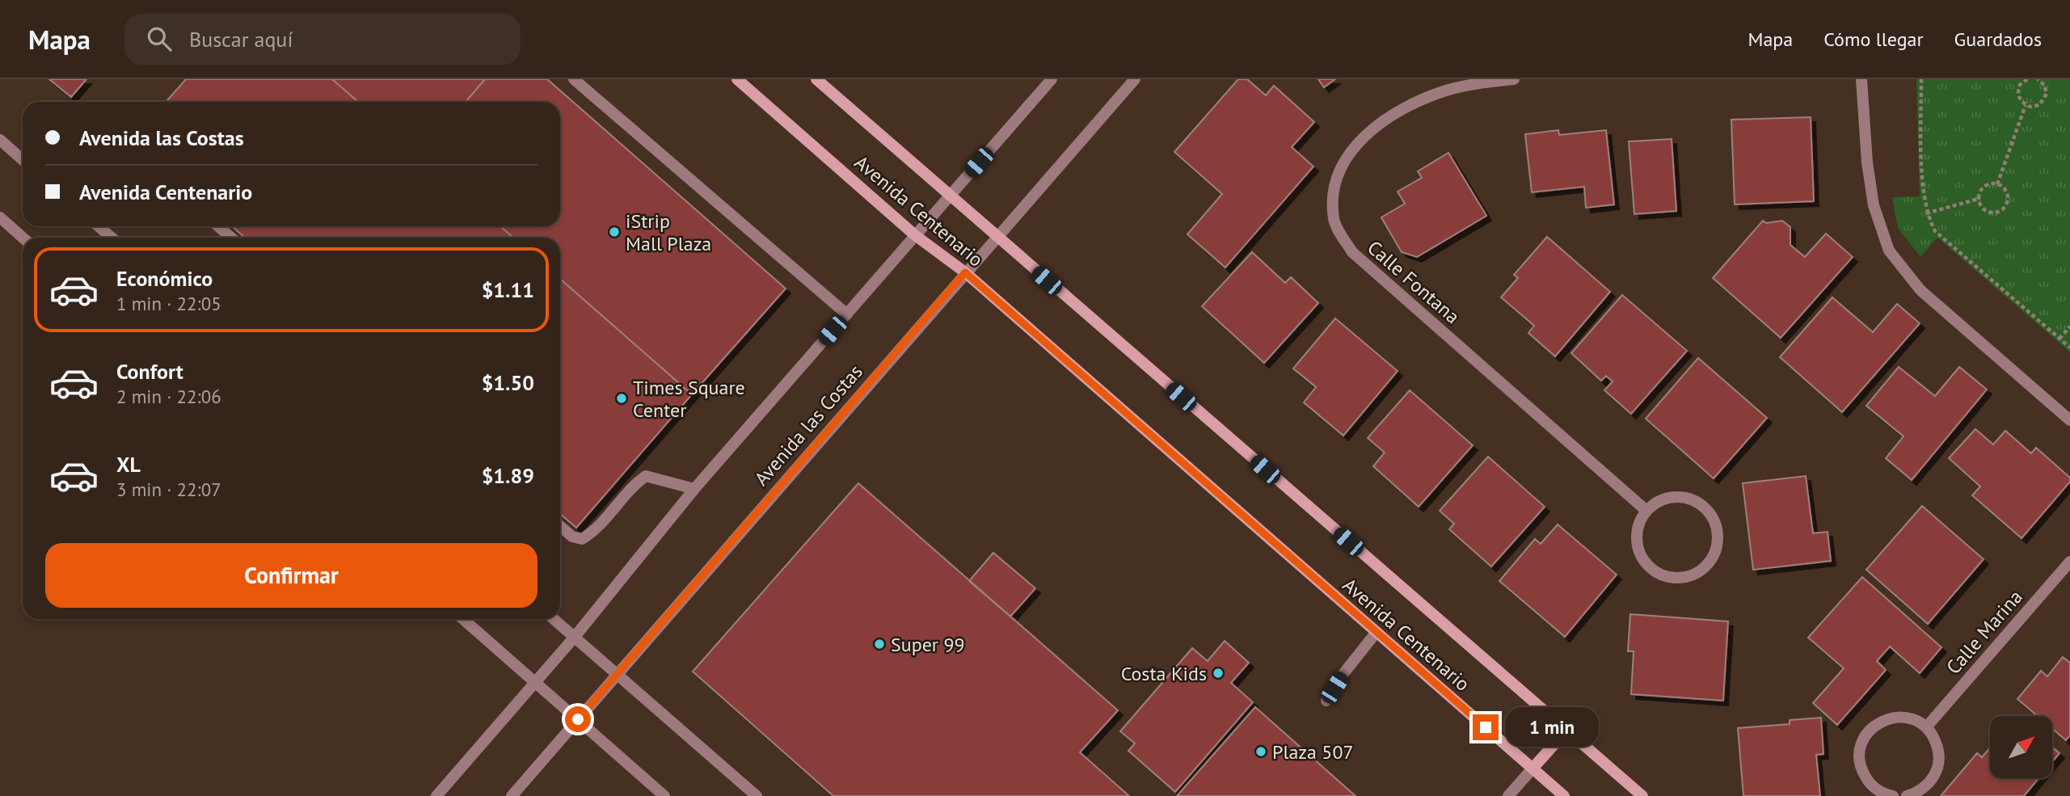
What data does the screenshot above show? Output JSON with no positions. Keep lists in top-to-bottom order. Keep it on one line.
{"streets":{"main road":["Avenida Centenario"],"street":["Calle Fontana","Avenida las Costas","Calle Marina"]},"crossings":[["Avenida Centenario","Avenida las Costas"]],"places":["iStrip Mall Plaza","Times Square Center","Super 99","Costa Kids","Plaza 507"],"north":"top right","page":{"header":"Mapa","search":"Buscar aquí","nav":["Mapa","Cómo llegar","Guardados"],"banner":["Avenida las Costas","Avenida Centenario"],"list":[{"name":"Económico","note":"1 min · 22:05","value":"$1.11"},{"name":"Confort","note":"2 min · 22:06","value":"$1.50"},{"name":"XL","note":"3 min · 22:07","value":"$1.89"}],"buttons":"Confirmar","bubble":"1 min"}}
